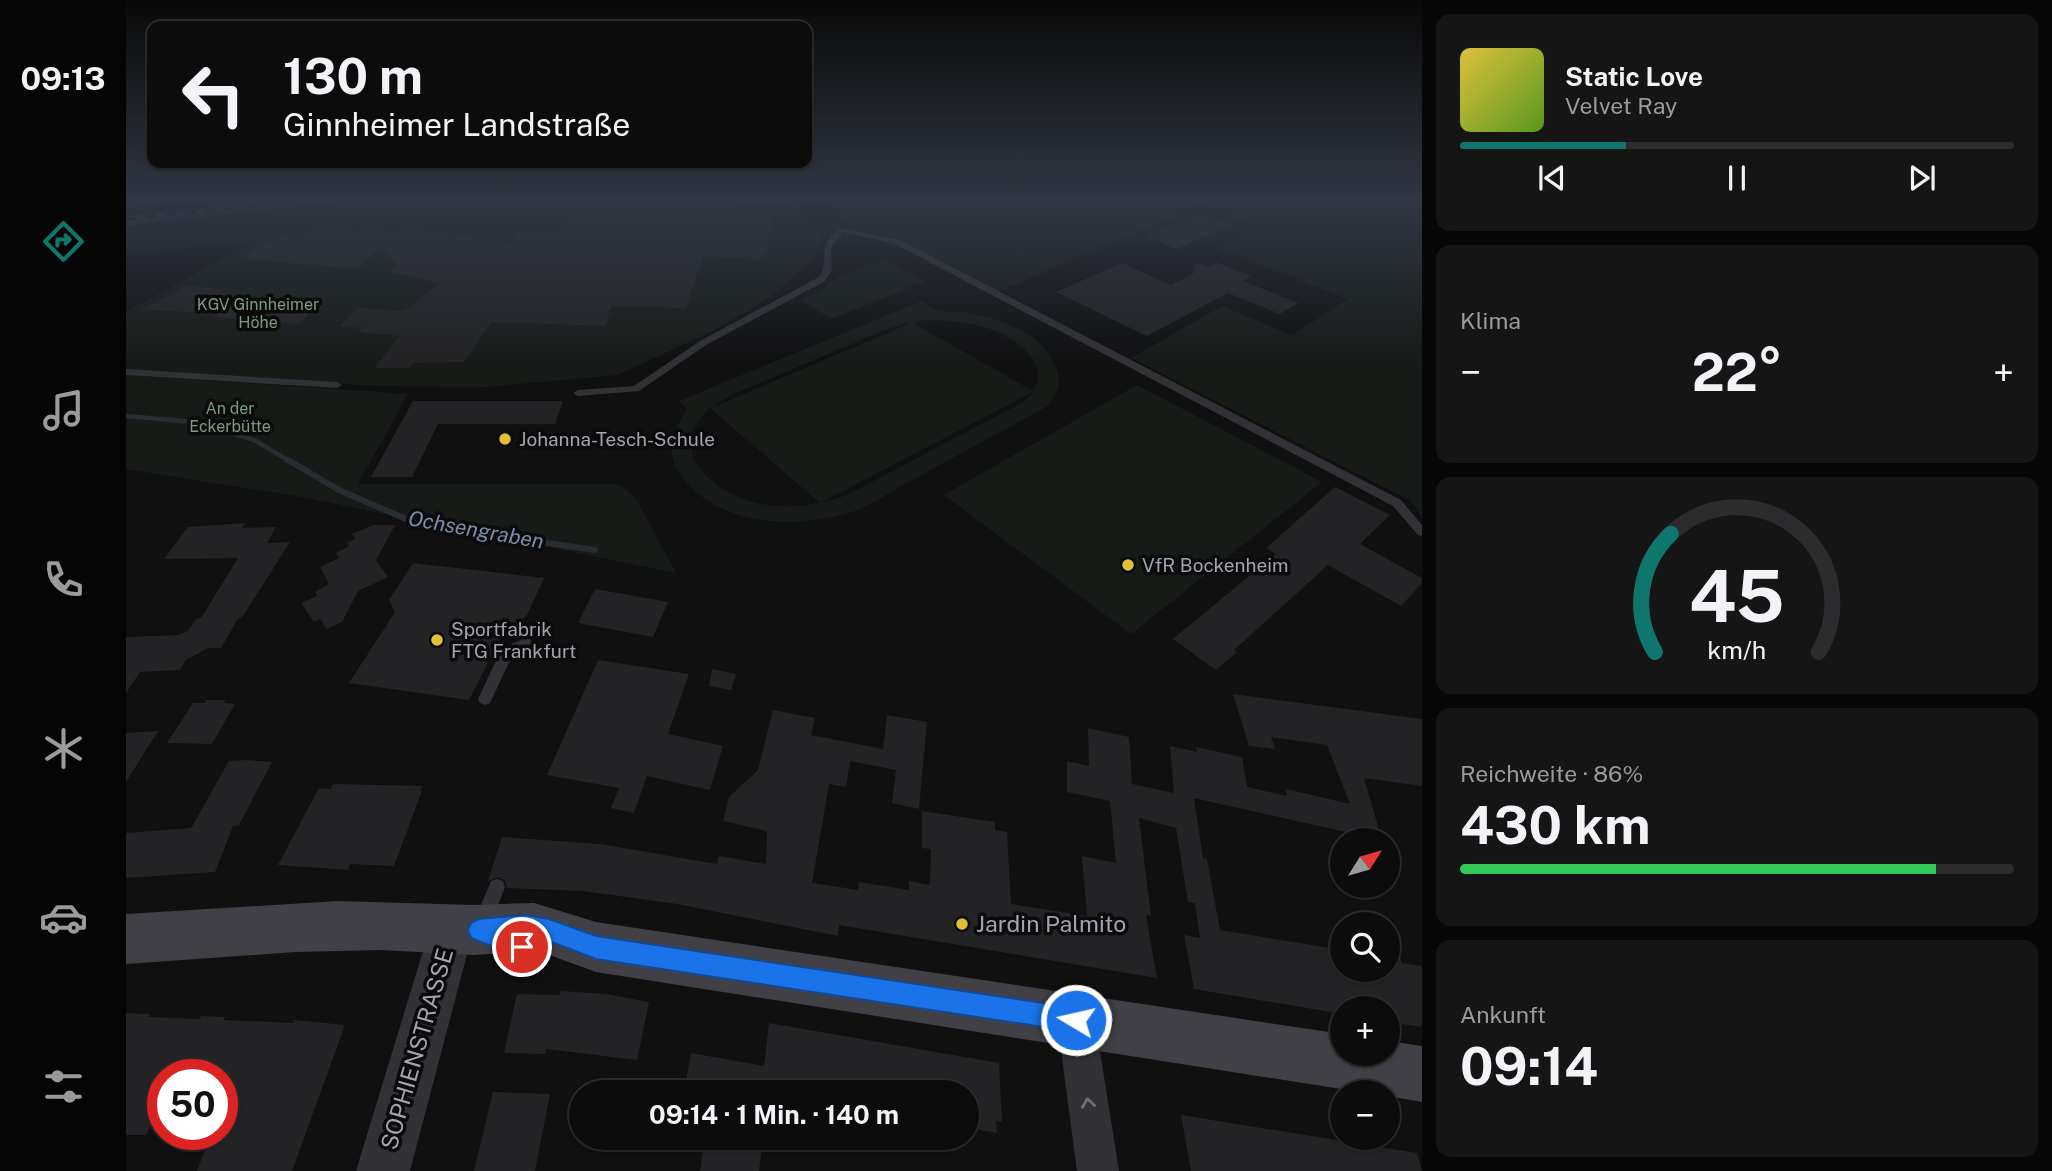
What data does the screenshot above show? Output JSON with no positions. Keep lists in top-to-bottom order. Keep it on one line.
{"streets":{"street":["SOPHIENSTRASSE"]},"water":["Ochsengraben"],"parks":["KGV Ginnheimer Höhe","An der Eckerbütte"],"places":["Johanna-Tesch-Schule","VfR Bockenheim","Sportfabrik FTG Frankfurt","Jardin Palmito"],"north":"top right","page":{"tabs":"09:13","turn":["130 m","Ginnheimer Landstraße"],"song":["Static Love","Velvet Ray"],"tile":["Klima",["Reichweite · 86%","430 km"],["Ankunft","09:14"]],"heat":["−","22°","+"],"map_buttons":["+","−"],"limit":"50","trip":"09:14 · 1 Min. · 140 m","gauge":["45","km/h"]}}
